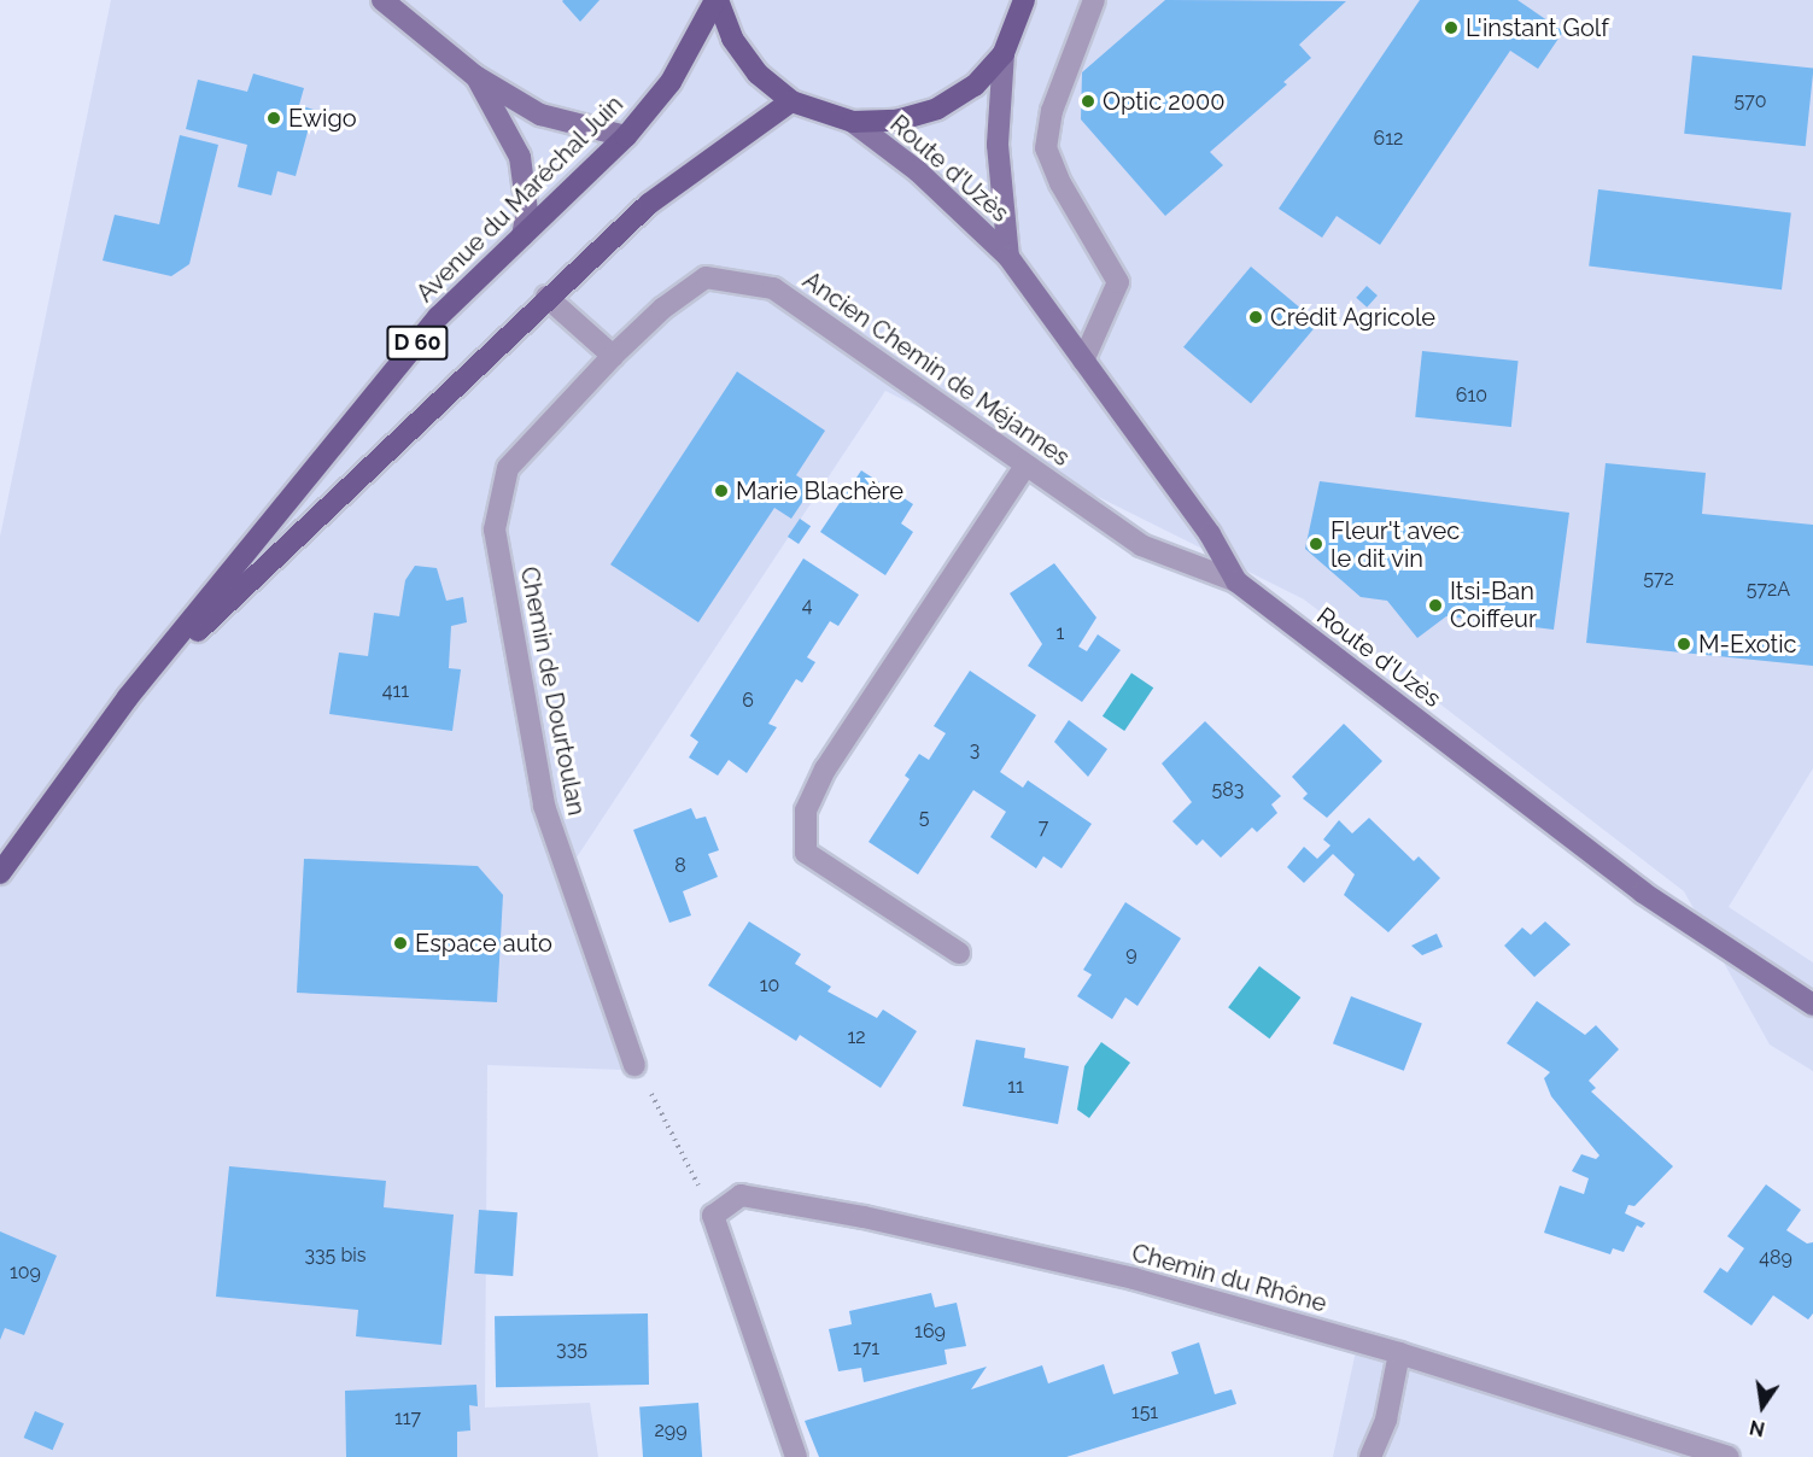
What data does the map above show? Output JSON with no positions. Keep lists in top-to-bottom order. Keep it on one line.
{"streets":{"main road":["Route d'Uzès","Avenue du Maréchal Juin","D 60"],"street":["Ancien Chemin de Méjannes","Chemin de Dourtoulan","Chemin du Rhône"]},"crossings":[["Route d'Uzès","Ancien Chemin de Méjannes"],["Ancien Chemin de Méjannes","Chemin de Dourtoulan"]],"places":["L'instant Golf","Optic 2000","Ewigo","Crédit Agricole","Marie Blachère","Fleur't avec le dit vin","Itsi-Ban Coiffeur","M-Exotic","Espace auto"],"house_numbers":["570","612","610","572","572A","4","1","411","6","3","583","5","7","8","9","10","12","11","335 bis","489","109","169","171","335","151","117","299"],"north":"bottom"}
